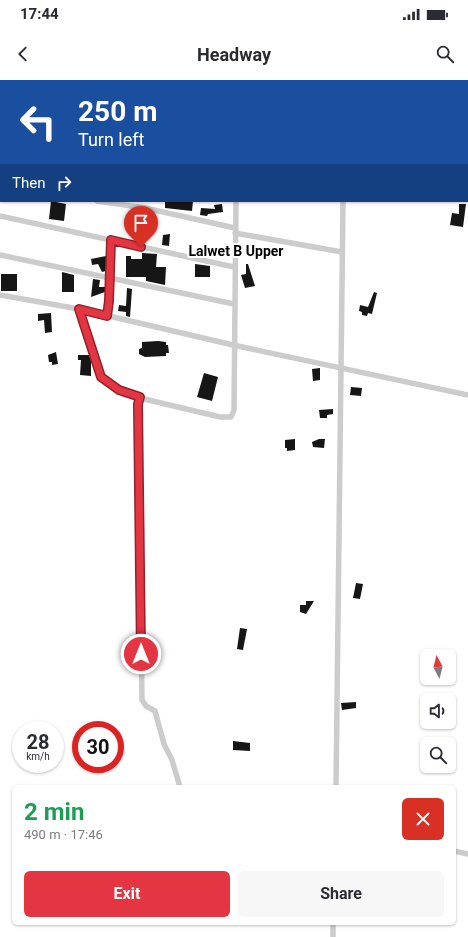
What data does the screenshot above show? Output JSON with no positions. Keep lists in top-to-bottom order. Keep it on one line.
{"districts":["Lalwet B Upper"],"north":"top","page":{"status":"17:44","header":"Headway","turn":["250 m","Turn left"],"then":"Then","speed":"28 km/h","limit":"30","heading":["2 min","490 m · 17:46"],"buttons":["Exit","Share"]}}
